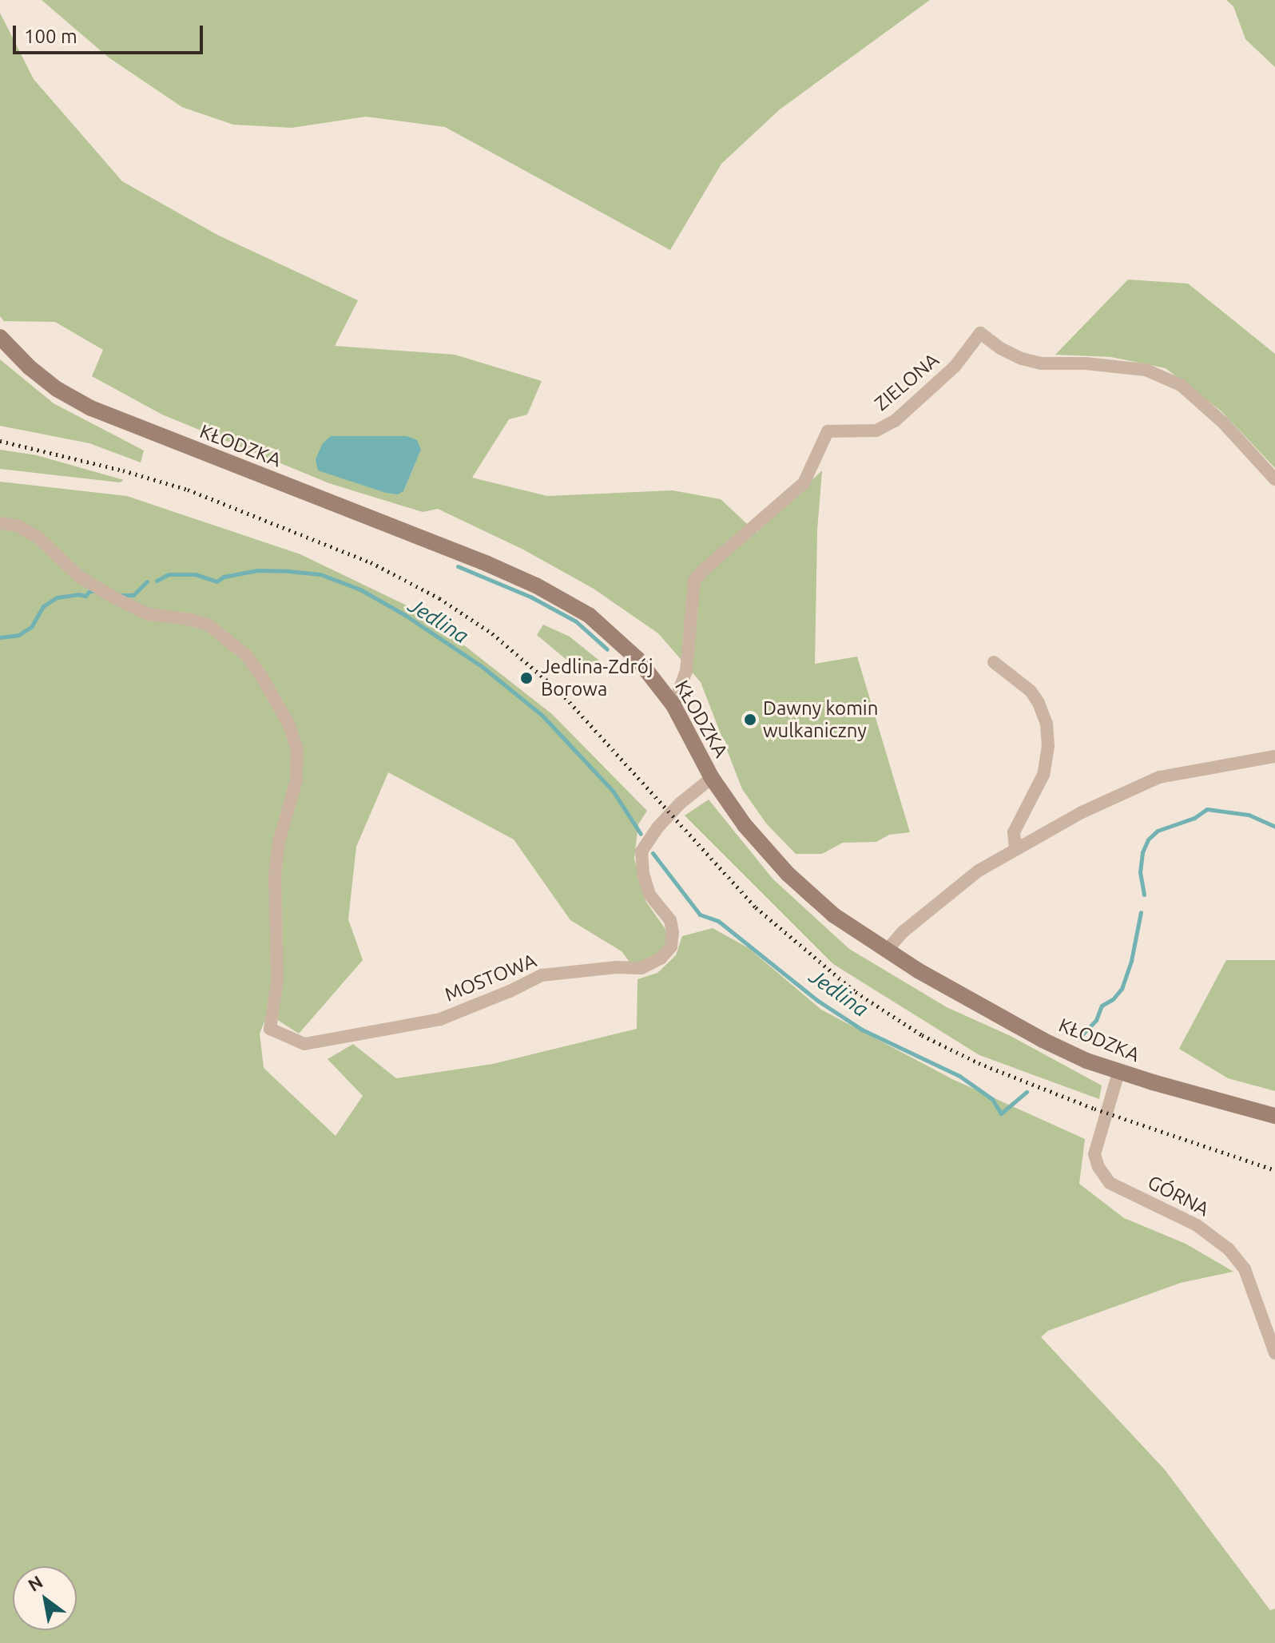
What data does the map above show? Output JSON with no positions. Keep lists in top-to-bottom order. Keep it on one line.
{"streets":{"main road":["KŁODZKA"],"street":["ZIELONA","MOSTOWA","GÓRNA"]},"crossings":[["ZIELONA","KŁODZKA"],["KŁODZKA","MOSTOWA"],["KŁODZKA","GÓRNA"]],"water":["Jedlina"],"places":["Jedlina-Zdrój Borowa","Dawny komin wulkaniczny"],"scale_bar":"100 m","north":"top left"}
